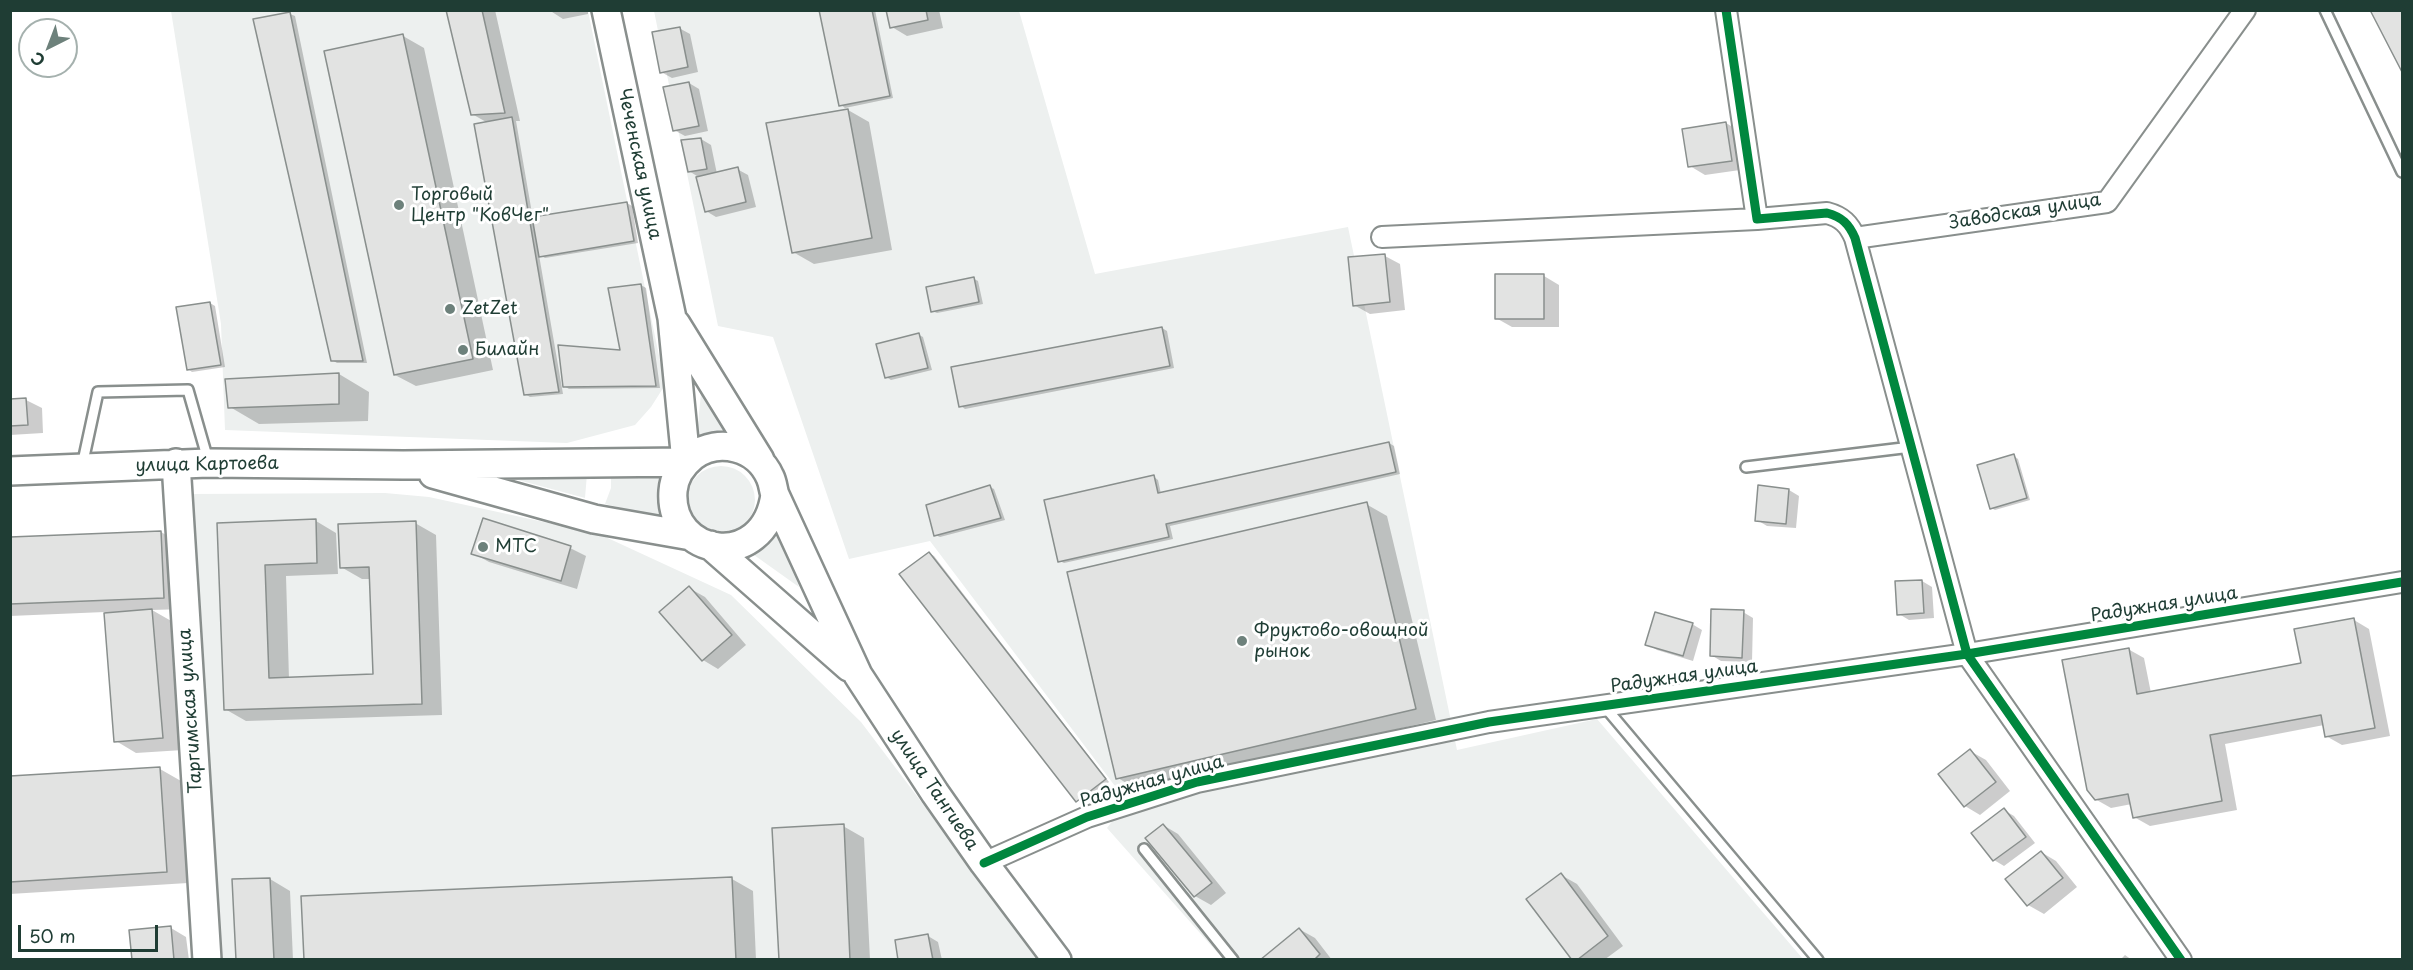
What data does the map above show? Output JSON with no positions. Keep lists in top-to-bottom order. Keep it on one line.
{"streets":{"main road":["Чеченская улица","улица Картоева","Таргимская улица","улица Тангиева"],"street":["Заводская улица","Радужная улица"]},"crossings":[["Чеченская улица","улица Картоева"],["улица Картоева","Таргимская улица"],["Радужная улица","улица Тангиева"]],"places":["Торговый Центр \"КовЧег\"","ZetZet","Билайн","МТС","Фруктово-овощной рынок"],"scale_bar":"50 m","north":"bottom left"}
